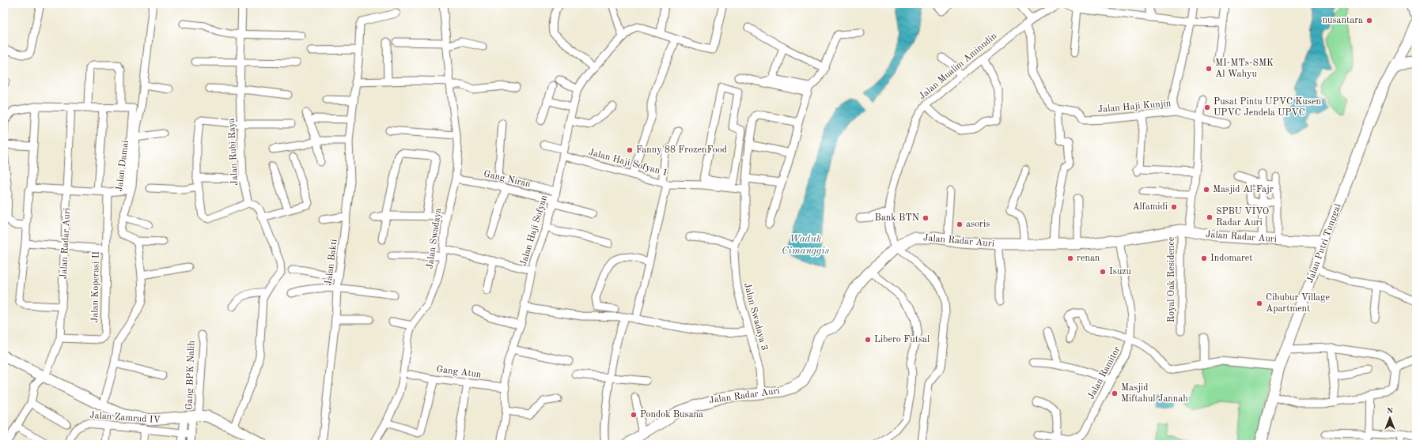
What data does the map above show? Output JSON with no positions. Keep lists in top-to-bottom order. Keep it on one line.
{"streets":{"main road":["Jalan Radar Auri","Jalan Putri Tunggal"],"street":["Jalan Mualim Aminudin","Jalan Haji Kunjin","Jalan Rubi Raya","Jalan Haji Sofyan 1","Jalan Damai","Gang Niran","Jalan Haji Sofyan","Jalan Swadaya","Jalan Bakti","Royal Oak Residence","Jalan Koperasi II","Jalan Swadaya 3","Gang Atun","Jalan Ramitor","Gang BPK Nalih","Jalan Zamrud IV"]},"crossings":[["Jalan Mualim Aminudin","Jalan Haji Kunjin"],["Jalan Mualim Aminudin","Jalan Radar Auri"],["Jalan Haji Sofyan 1","Jalan Haji Sofyan"],["Jalan Haji Sofyan 1","Jalan Swadaya 3"],["Gang Niran","Jalan Haji Sofyan"],["Gang Niran","Jalan Swadaya"],["Jalan Haji Sofyan","Gang Atun"],["Jalan Radar Auri","Jalan Putri Tunggal"],["Jalan Radar Auri","Royal Oak Residence"],["Jalan Radar Auri","Jalan Koperasi II"],["Jalan Radar Auri","Jalan Swadaya 3"],["Jalan Radar Auri","Jalan Ramitor"]],"water":["Waduk Cimanggis"],"places":["nusantara","MI-MTs-SMK Al Wahyu","Pusat Pintu UPVC Kusen UPVC Jendela UPVC","Fanny 88 FrozenFood","Masjid Al-Fajr","Alfamidi","SPBU VIVO Radar Auri","Bank BTN","asoris","renan","Indomaret","Isuzu","Cibubur Village Apartment","Libero Futsal","Masjid Miftahul Jannah","Pondok Busana"],"north":"top"}
